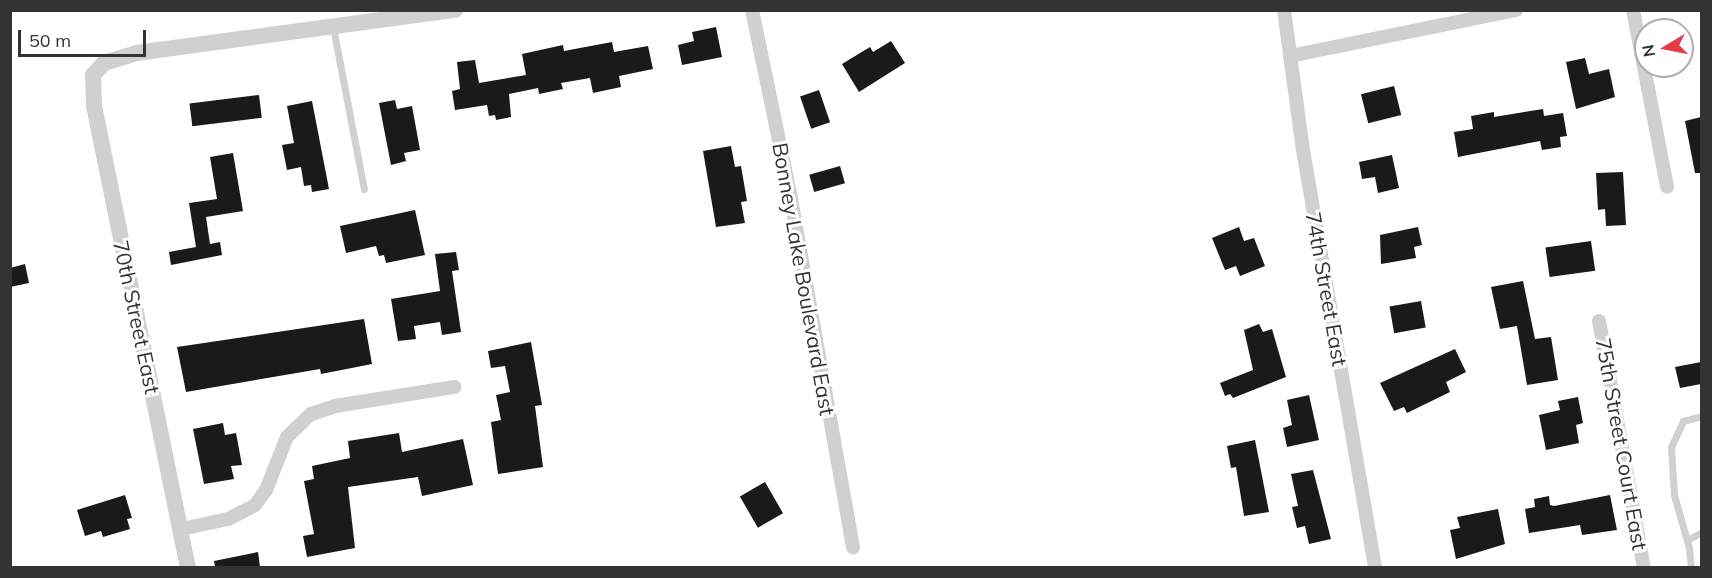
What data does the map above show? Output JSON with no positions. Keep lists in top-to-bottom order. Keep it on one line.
{"streets":{"street":["Bonney Lake Boulevard East","74th Street East","70th Street East","75th Street Court East"]},"scale_bar":"50 m","north":"left"}
